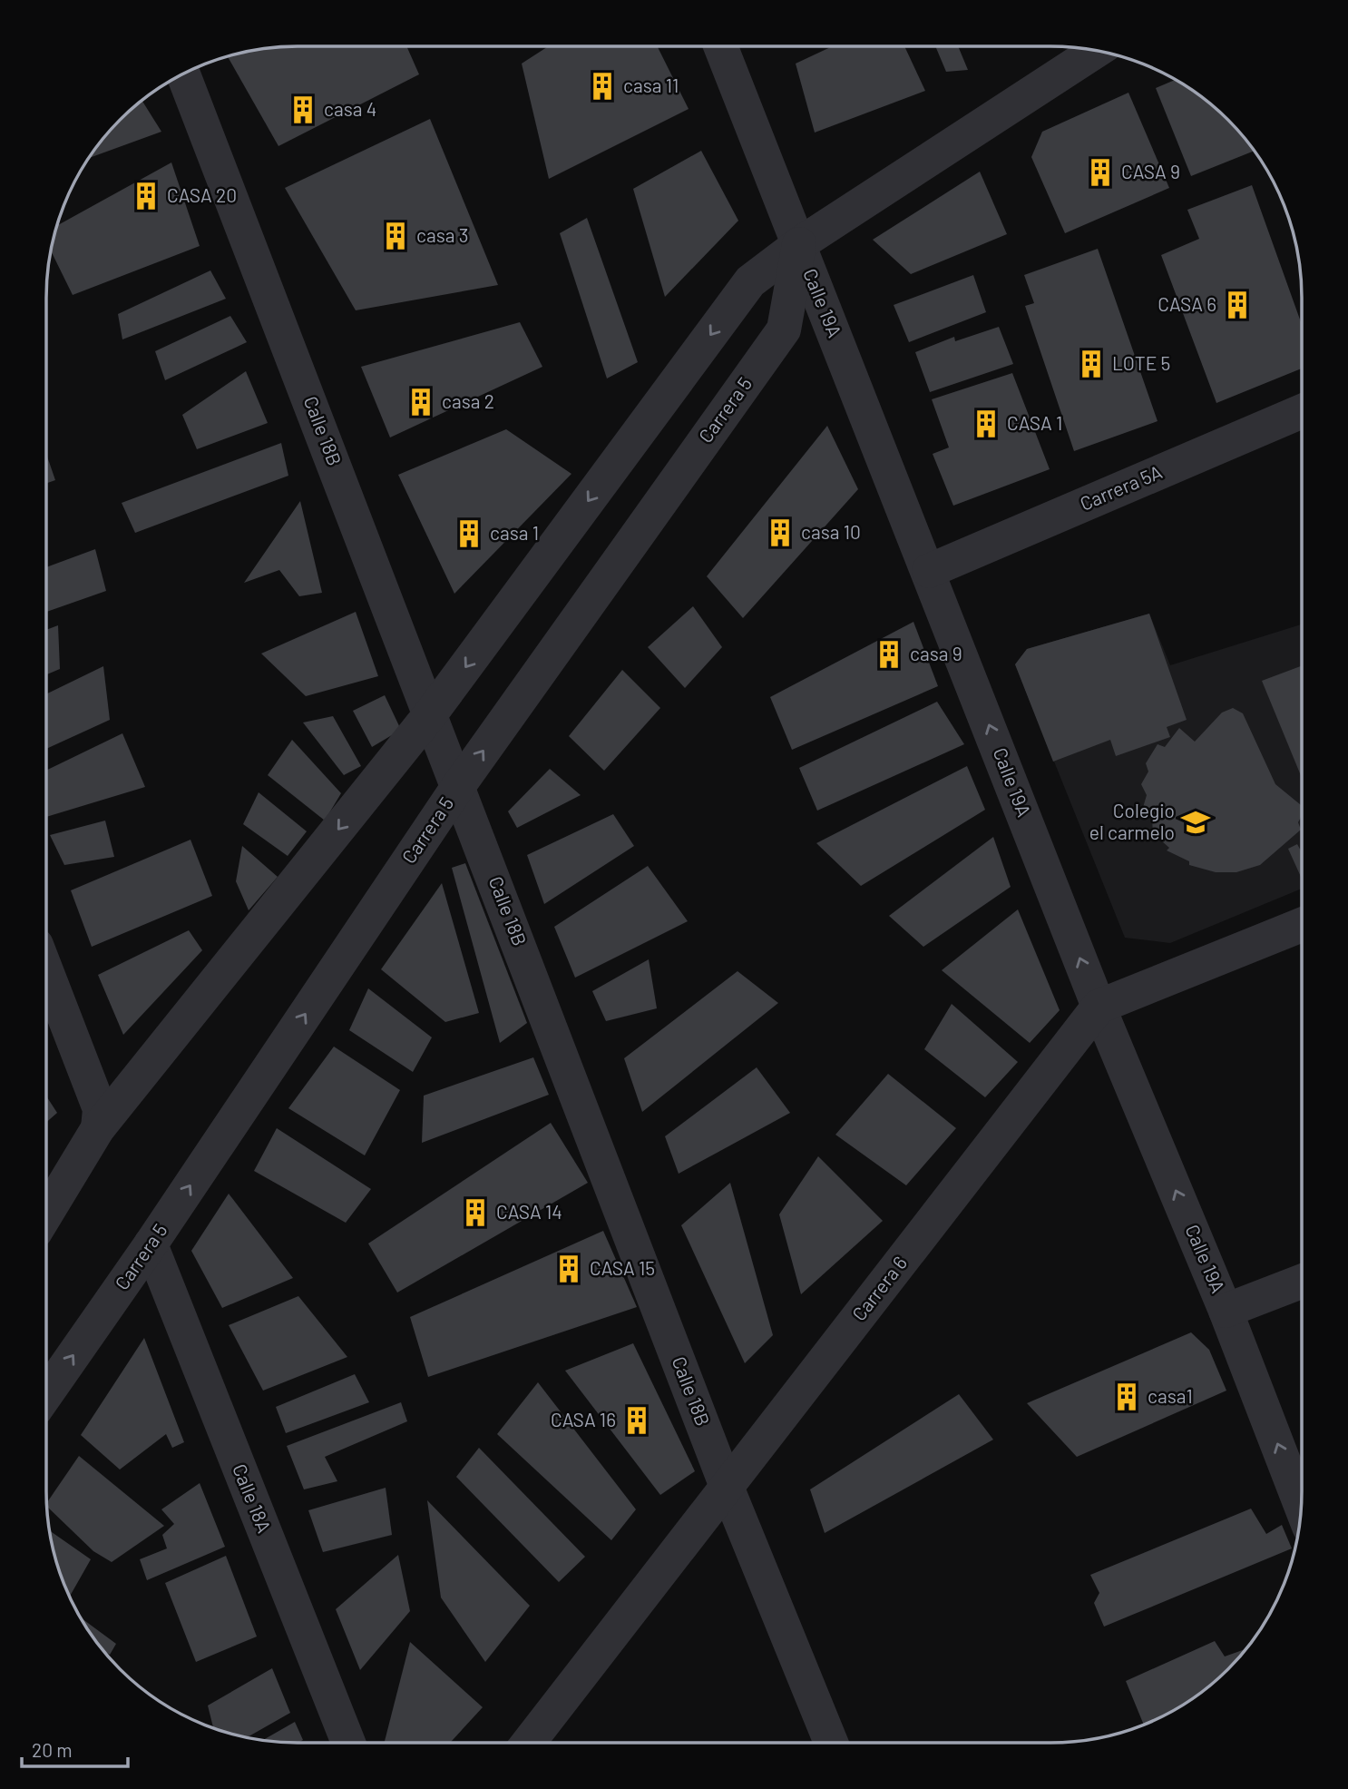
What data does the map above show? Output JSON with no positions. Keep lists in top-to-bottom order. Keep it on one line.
{"streets":{"street":["Calle 19A","Carrera 5","Calle 18B","Carrera 5A","Carrera 6","Calle 18A"]},"crossings":[["Calle 19A","Carrera 5"],["Calle 19A","Carrera 5A"],["Calle 19A","Carrera 6"],["Carrera 5","Calle 18B"],["Carrera 5","Calle 18A"],["Calle 18B","Carrera 6"]],"one_way":["Calle 19A"],"places":{"building":["casa 11","casa 4","CASA 9","CASA 20","casa 3","CASA 6","LOTE 5","casa 2","CASA 1","casa 10","casa 1","casa 9","CASA 14","CASA 15","casa1","CASA 16"],"school or university":["Colegio el carmelo"]},"scale_bar":"20 m"}
